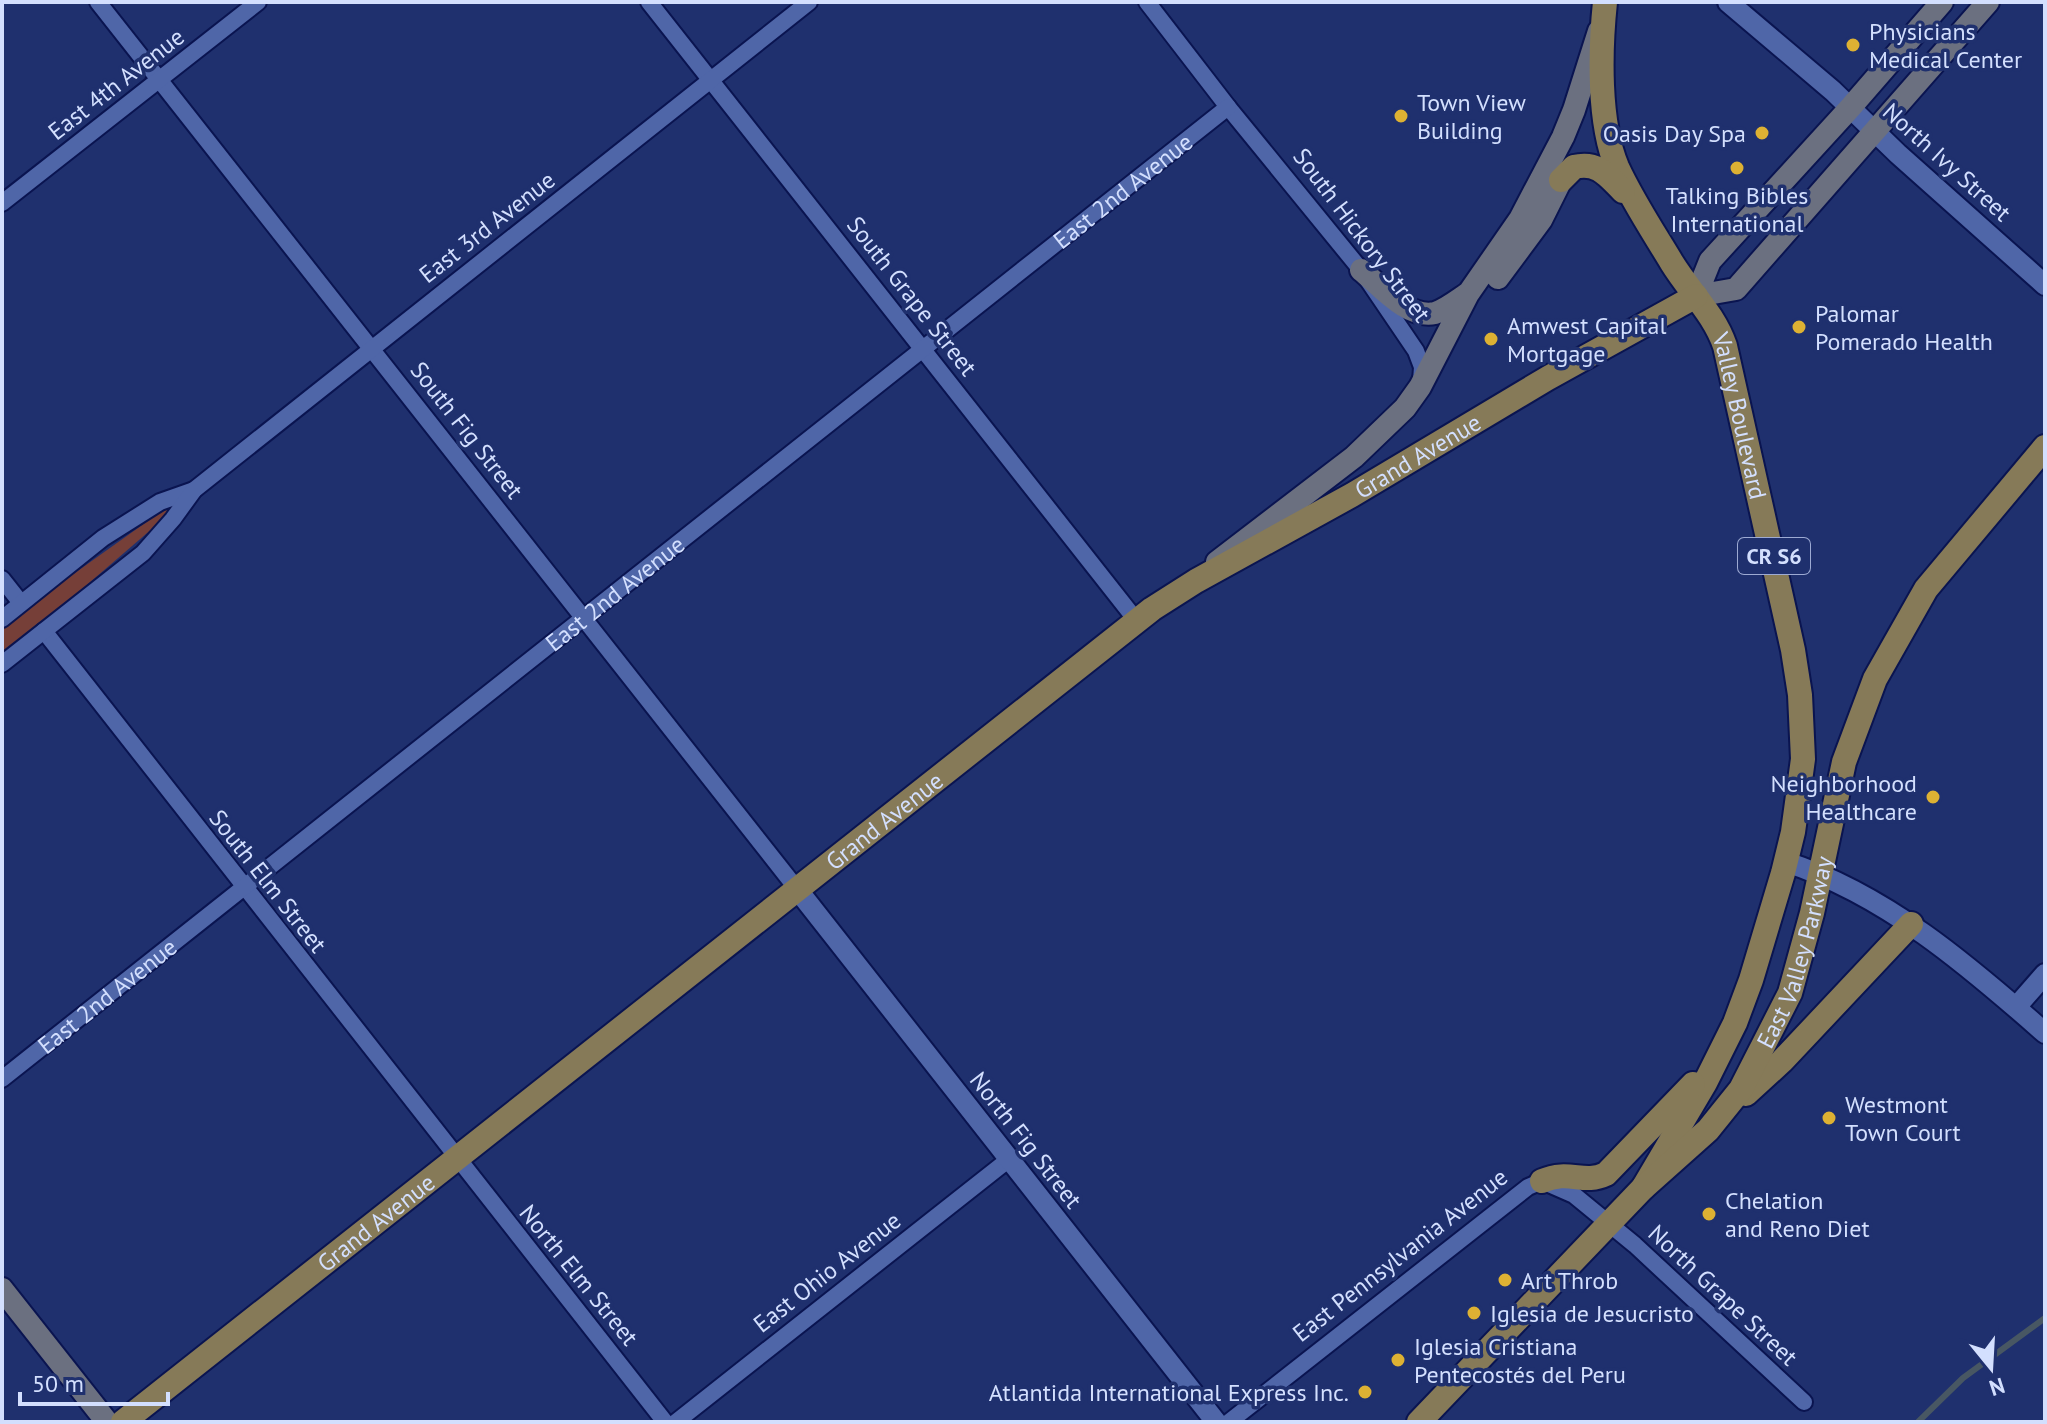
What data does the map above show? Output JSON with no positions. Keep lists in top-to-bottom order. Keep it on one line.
{"streets":{"main road":["Valley Boulevard","Grand Avenue","CR S6","East Valley Parkway"],"street":["East 4th Avenue","North Ivy Street","East 2nd Avenue","East 3rd Avenue","South Hickory Street","South Grape Street","South Fig Street","South Elm Street","North Fig Street","East Pennsylvania Avenue","East Ohio Avenue","North Elm Street","North Grape Street"]},"crossings":[["East 4th Avenue","South Fig Street"],["North Ivy Street","Grand Avenue"],["East 2nd Avenue","South Hickory Street"],["East 2nd Avenue","South Grape Street"],["East 2nd Avenue","South Fig Street"],["East 2nd Avenue","South Elm Street"],["East 3rd Avenue","South Grape Street"],["East 3rd Avenue","South Fig Street"],["East 3rd Avenue","South Elm Street"],["South Grape Street","Grand Avenue"],["Valley Boulevard","Grand Avenue"],["Valley Boulevard","CR S6"],["Valley Boulevard","East Valley Parkway"],["South Fig Street","Grand Avenue"],["South Fig Street","North Fig Street"],["Grand Avenue","CR S6"],["Grand Avenue","South Elm Street"],["Grand Avenue","North Fig Street"],["Grand Avenue","North Elm Street"],["South Elm Street","North Elm Street"],["East Valley Parkway","East Pennsylvania Avenue"],["East Valley Parkway","North Grape Street"],["North Fig Street","East Ohio Avenue"],["East Pennsylvania Avenue","North Grape Street"]],"places":["Physicians Medical Center","Town View Building","Oasis Day Spa","Talking Bibles International","Palomar Pomerado Health","Amwest Capital Mortgage","Neighborhood Healthcare","Westmont Town Court","Chelation and Reno Diet","Art Throb","Iglesia de Jesucristo","Iglesia Cristiana Pentecostés del Peru","Atlantida International Express Inc."],"scale_bar":"50 m","north":"bottom"}
